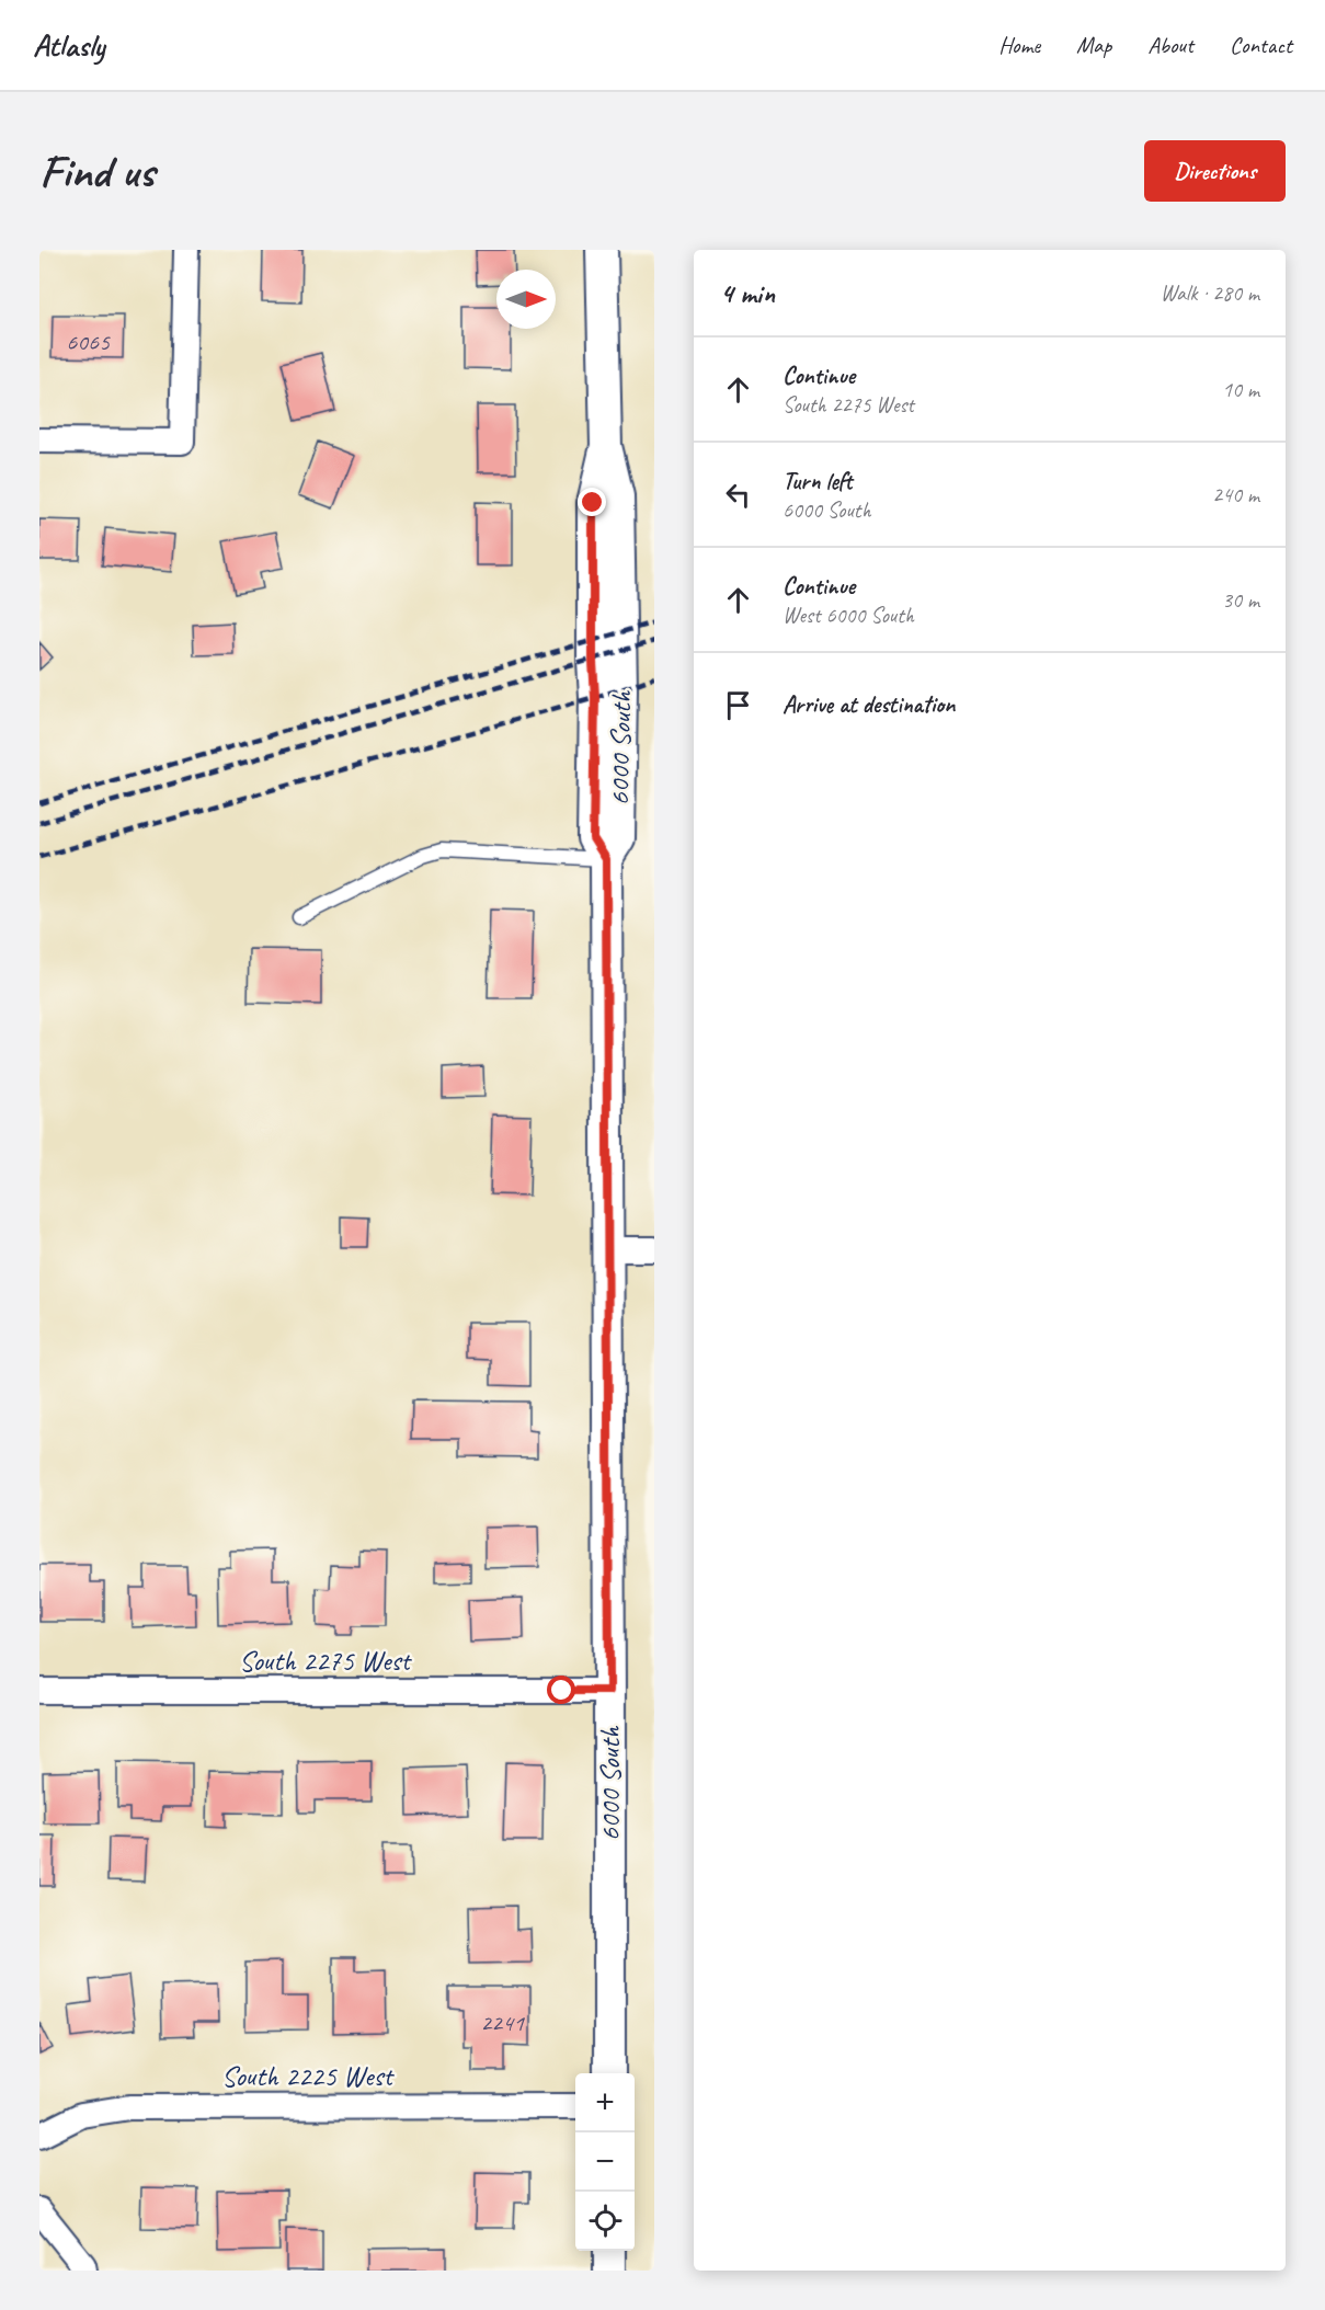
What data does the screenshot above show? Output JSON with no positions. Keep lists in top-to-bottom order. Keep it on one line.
{"streets":{"street":["6000 South","South 2275 West","South 2225 West"]},"crossings":[["6000 South","South 2275 West"]],"house_numbers":["6065","2241"],"north":"right","page":{"header":"Atlasly","nav":["Home","Map","About","Contact"],"buttons":"Directions","title":"Find us","heading":["4 min","Walk · 280 m"],"list":[["Continue","South 2275 West","10 m"],["Turn left","6000 South","240 m"],["Continue","West 6000 South","30 m"],"Arrive at destination"],"map_buttons":["+","−"]}}
